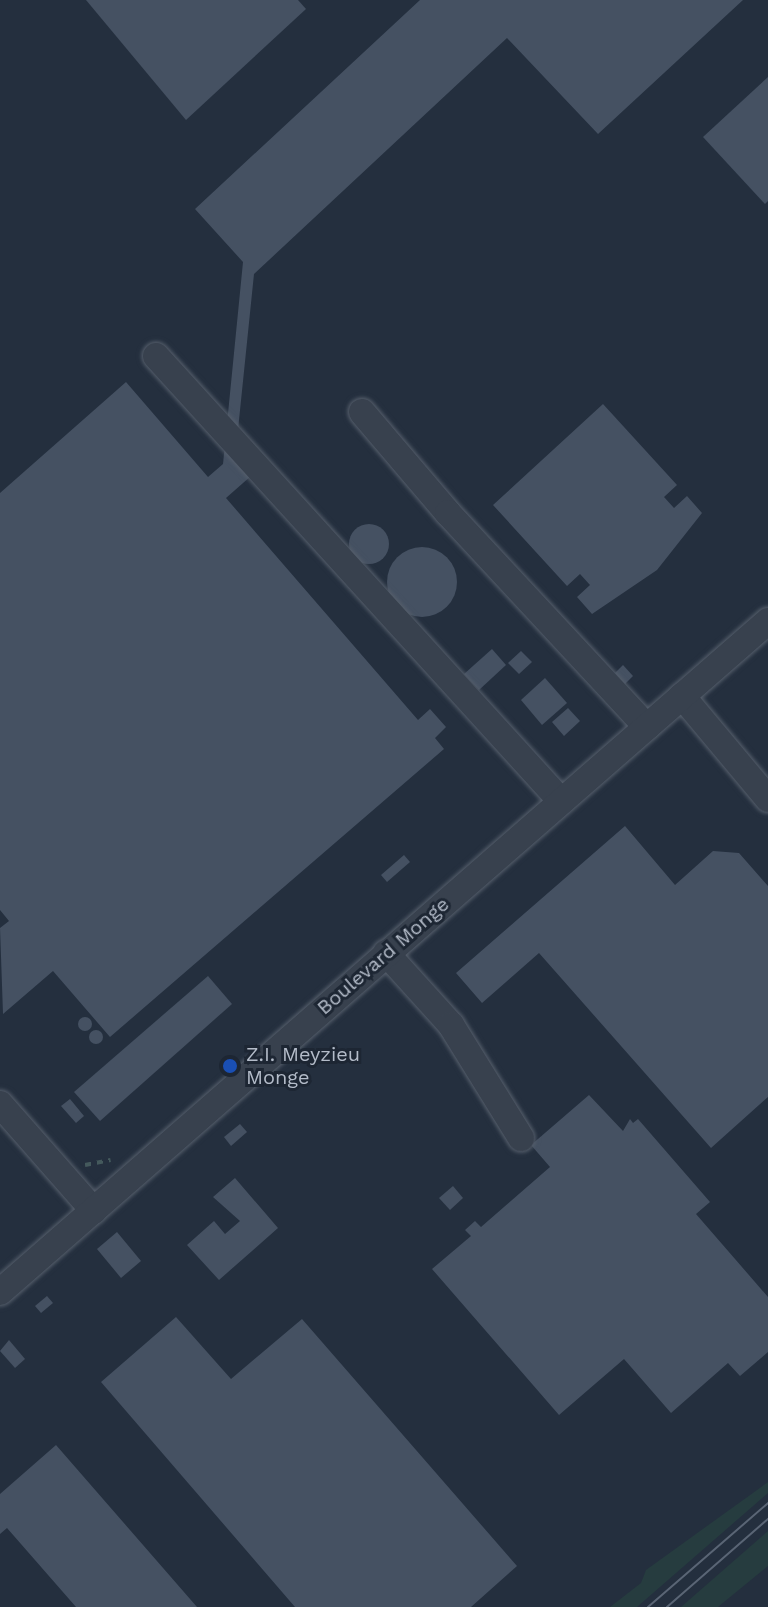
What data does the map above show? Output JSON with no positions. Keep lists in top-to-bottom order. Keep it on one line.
{"streets":{"street":["Boulevard Monge"]},"places":["Z.I. Meyzieu Monge"]}
